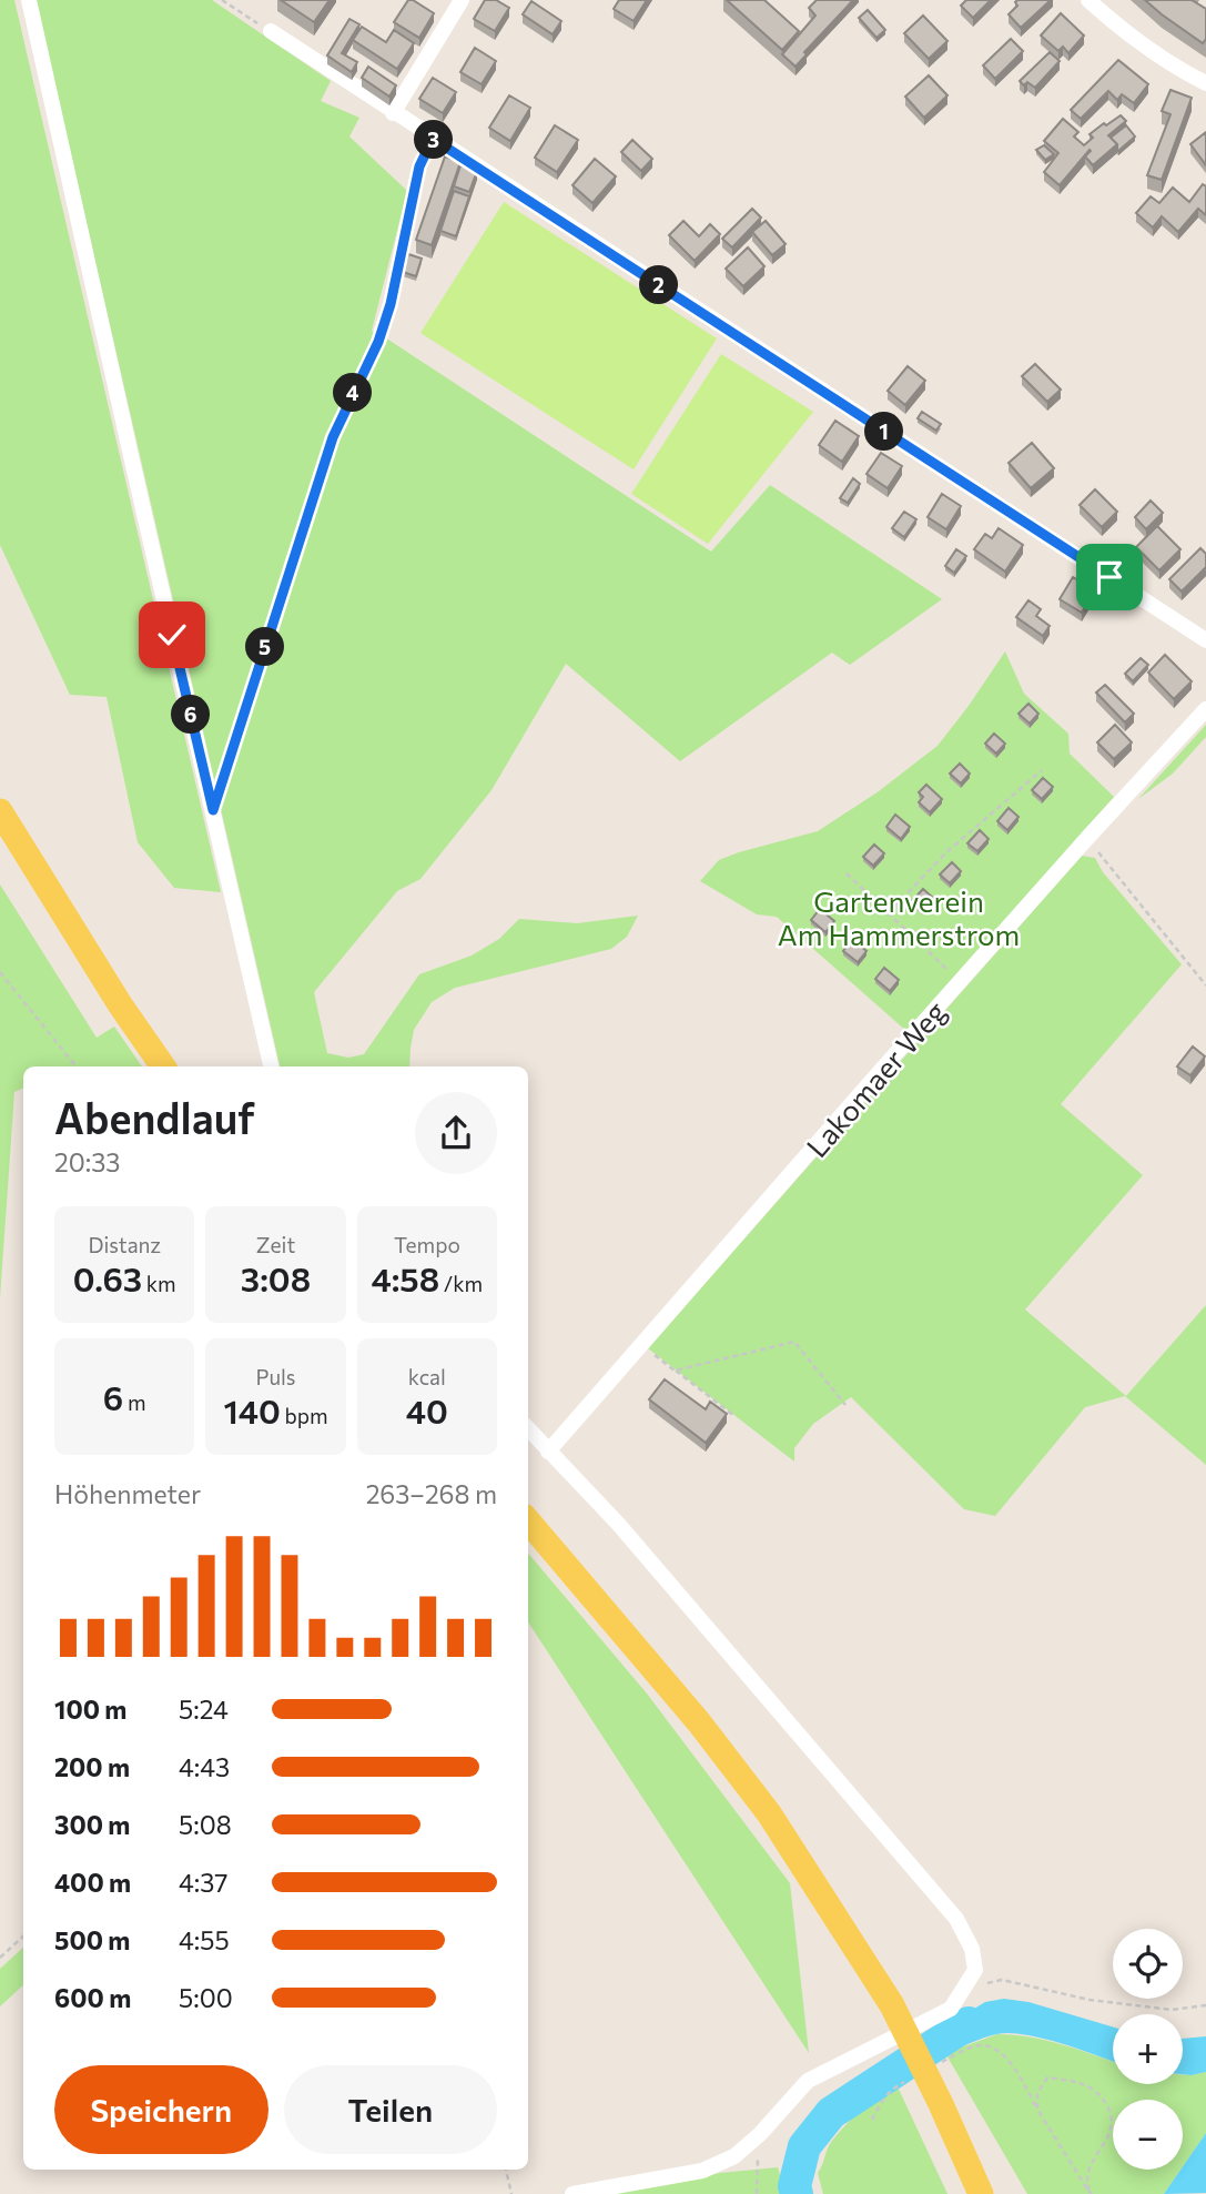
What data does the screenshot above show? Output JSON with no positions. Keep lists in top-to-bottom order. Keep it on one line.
{"streets":{"street":["Lakomaer Weg"]},"parks":["Gartenverein Am Hammerstrom"],"page":{"pins":["3","2","4","1","5","6"],"heading":["Abendlauf","20:33"],"stats":[["Distanz","0.63 km"],["Zeit","3:08"],["Tempo","4:58 /km"],["6 m"],["Puls","140 bpm"],["kcal","40"]],"chart":["Höhenmeter","263–268 m"],"list":[{"name":"100 m","note":"5:24"},{"name":"200 m","note":"4:43"},{"name":"300 m","note":"5:08"},{"name":"400 m","note":"4:37"},{"name":"500 m","note":"4:55"},{"name":"600 m","note":"5:00"}],"map_buttons":["+","−"],"buttons":["Speichern","Teilen"]}}
